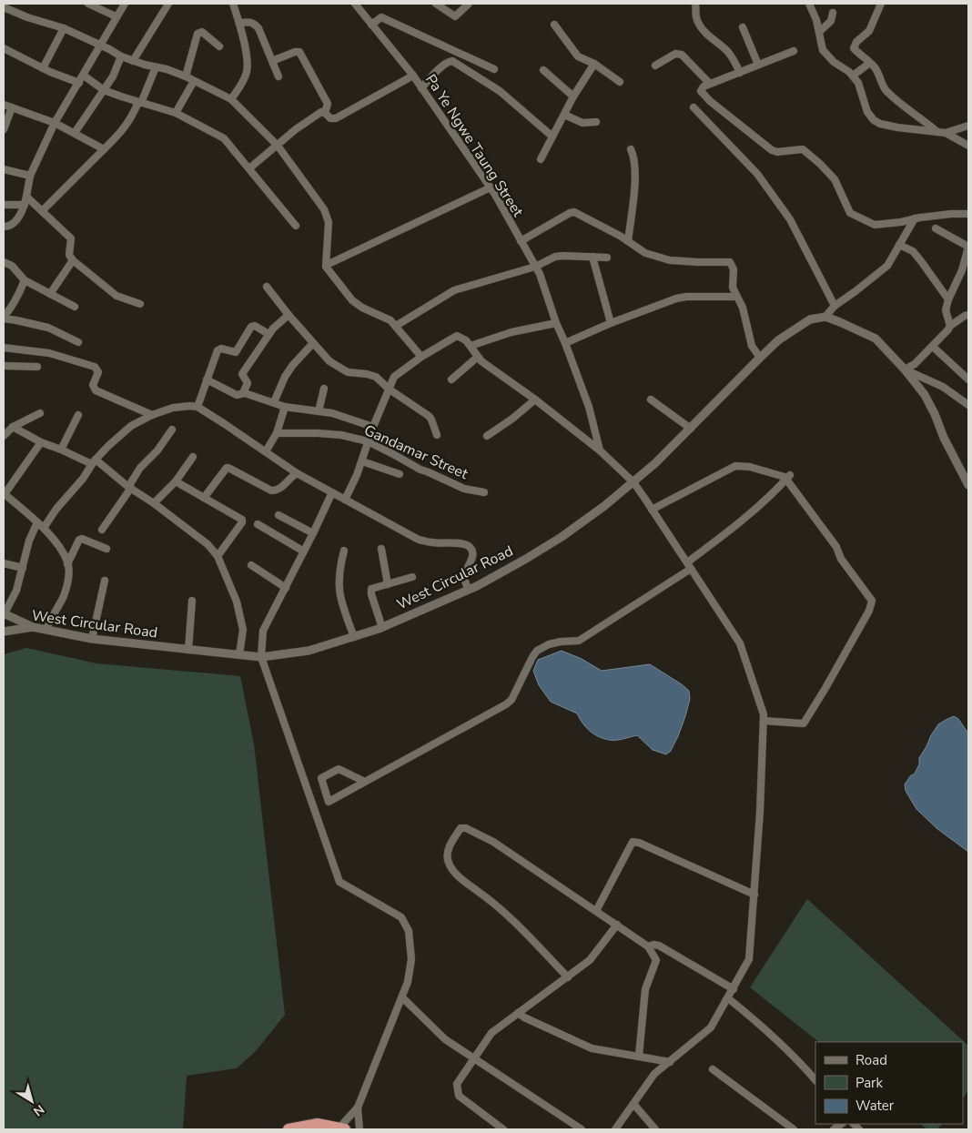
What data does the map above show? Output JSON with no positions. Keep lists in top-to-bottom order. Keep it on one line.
{"streets":{"street":["Pa Ye Ngwe Taung Street","Gandamar Street","West Circular Road"]},"legend":["Road","Park","Water"],"north":"bottom right"}
